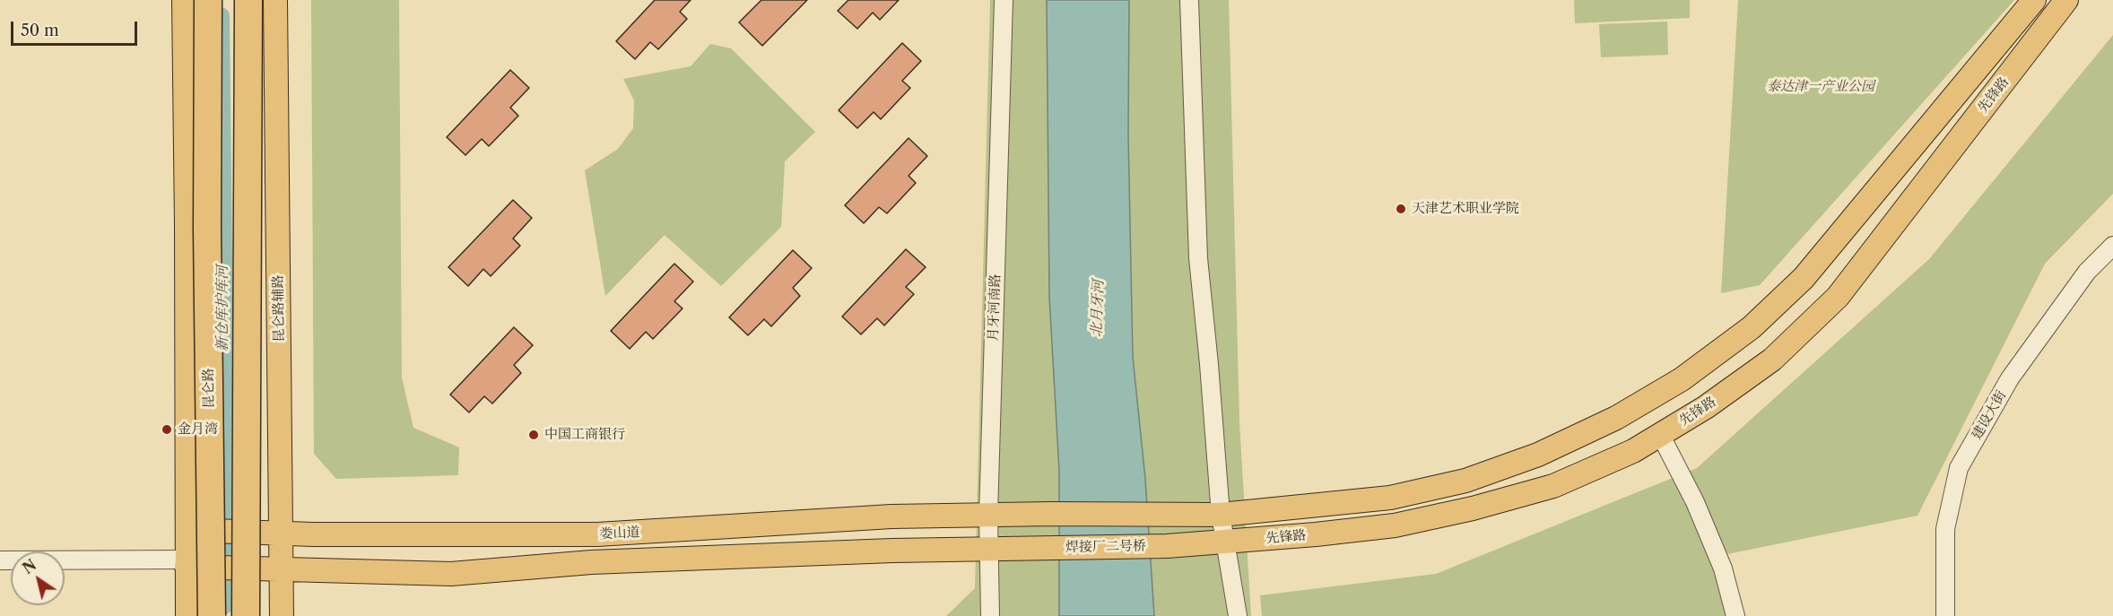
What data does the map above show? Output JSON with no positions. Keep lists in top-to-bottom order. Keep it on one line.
{"streets":{"highway":["昆仑路"],"main road":["先锋路","昆仑路辅路","娄山道","焊接厂二号桥"],"street":["月牙河南路","建设大街"]},"crossings":[["先锋路","娄山道"],["先锋路","焊接厂二号桥"],["月牙河南路","娄山道"],["昆仑路辅路","娄山道"],["娄山道","焊接厂二号桥"]],"water":["新仓库护库河","北月牙河"],"parks":["泰达津一产业公园"],"places":["天津艺术职业学院","金月湾","中国工商银行"],"scale_bar":"50 m","north":"top left"}
